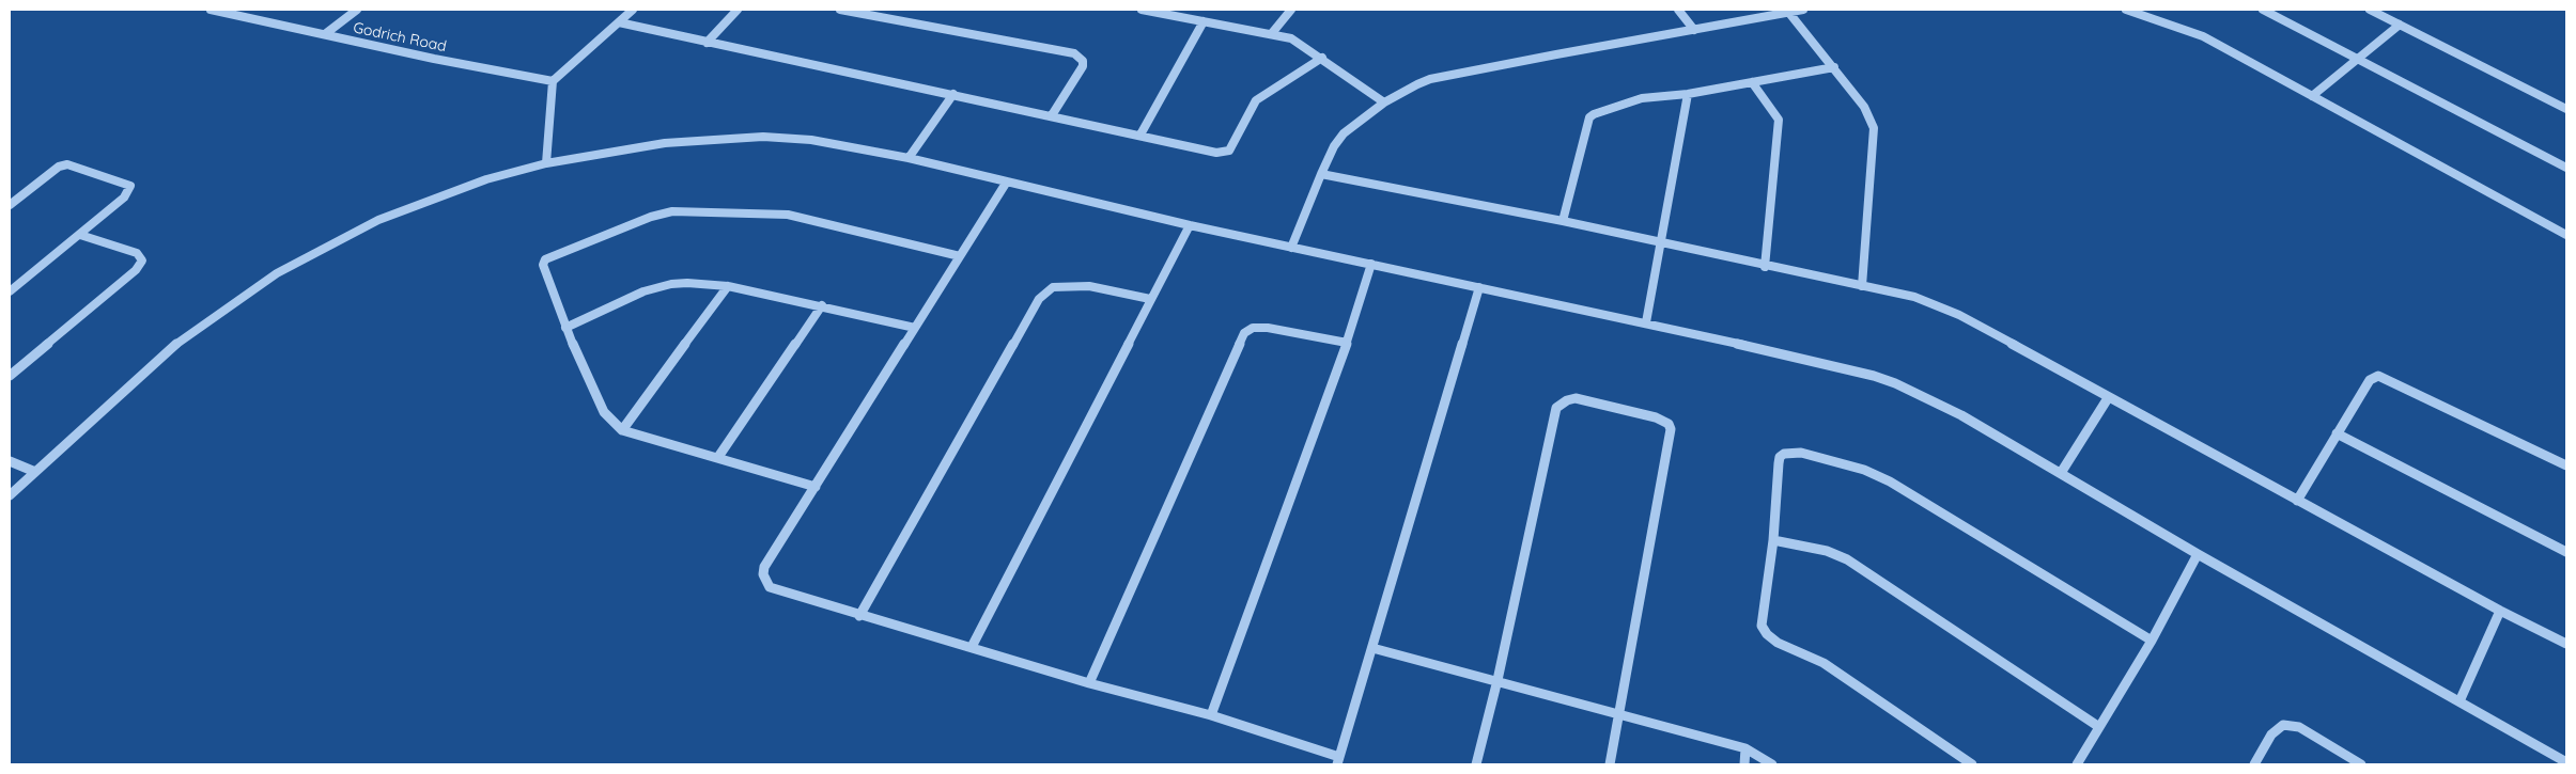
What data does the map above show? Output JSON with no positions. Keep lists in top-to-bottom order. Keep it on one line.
{"streets":{"street":["Godrich Road"]}}
